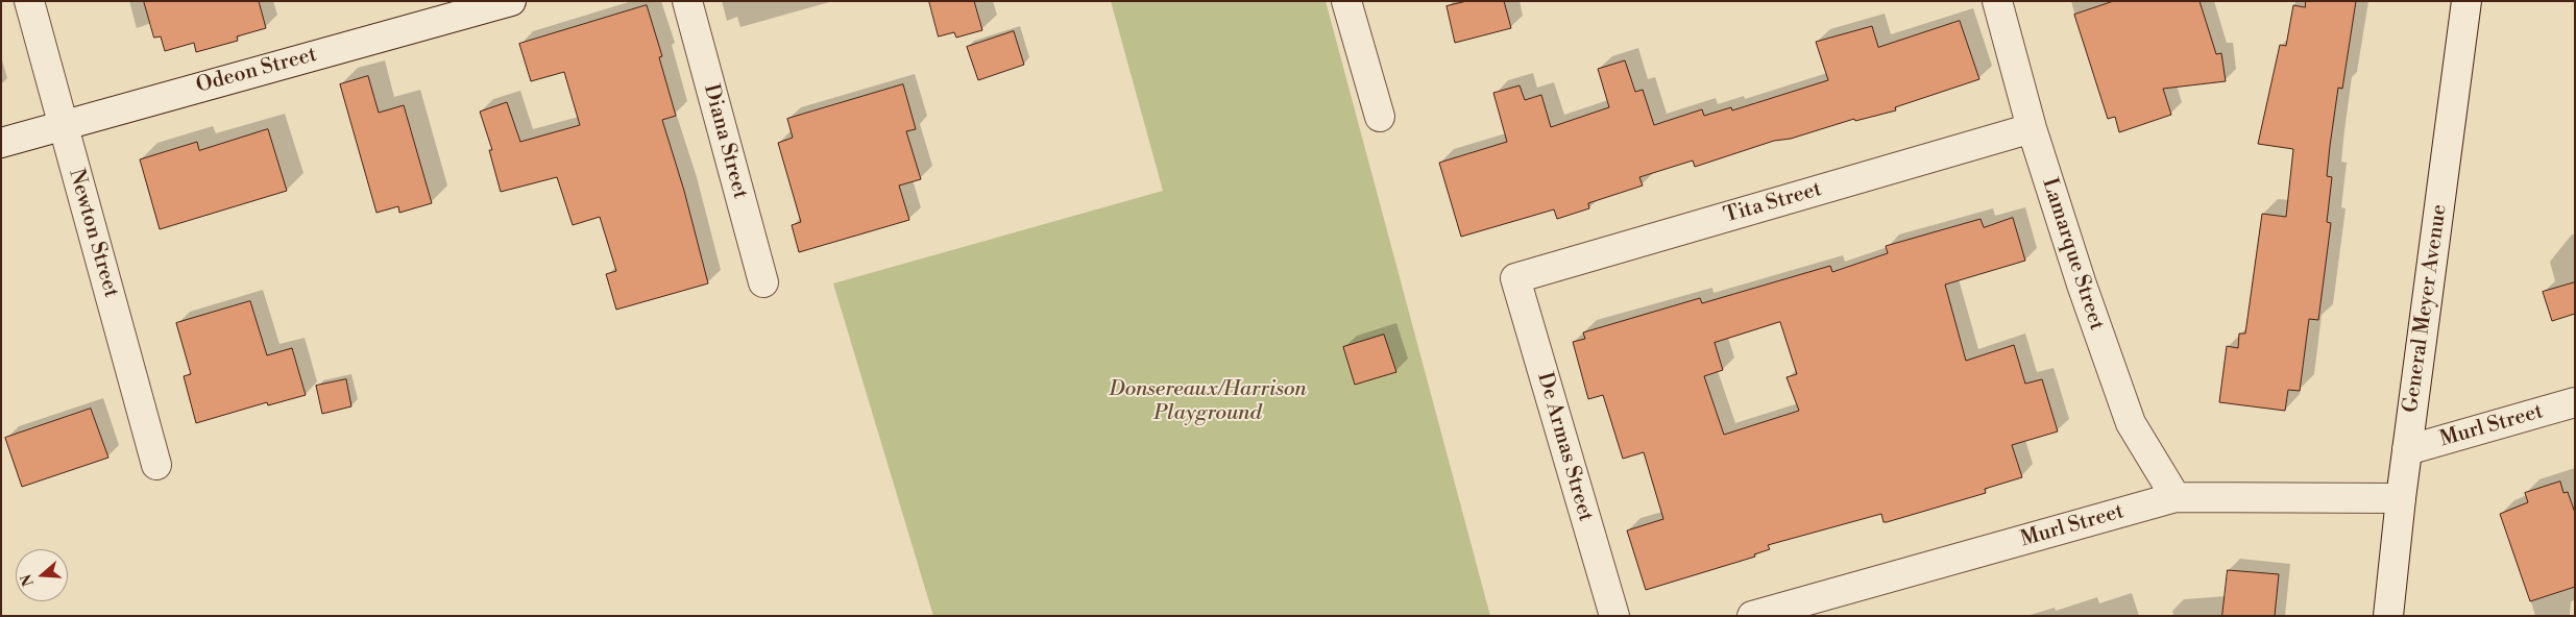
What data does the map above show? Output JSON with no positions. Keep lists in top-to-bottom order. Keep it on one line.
{"streets":{"street":["Odeon Street","Diana Street","Tita Street","Newton Street","Lamarque Street","General Meyer Avenue","Murl Street","De Armas Street"]},"crossings":[["Odeon Street","Newton Street"],["Tita Street","Lamarque Street"],["Tita Street","De Armas Street"],["Lamarque Street","Murl Street"],["General Meyer Avenue","Murl Street"]],"parks":["Donsereaux/Harrison Playground"],"north":"left"}
